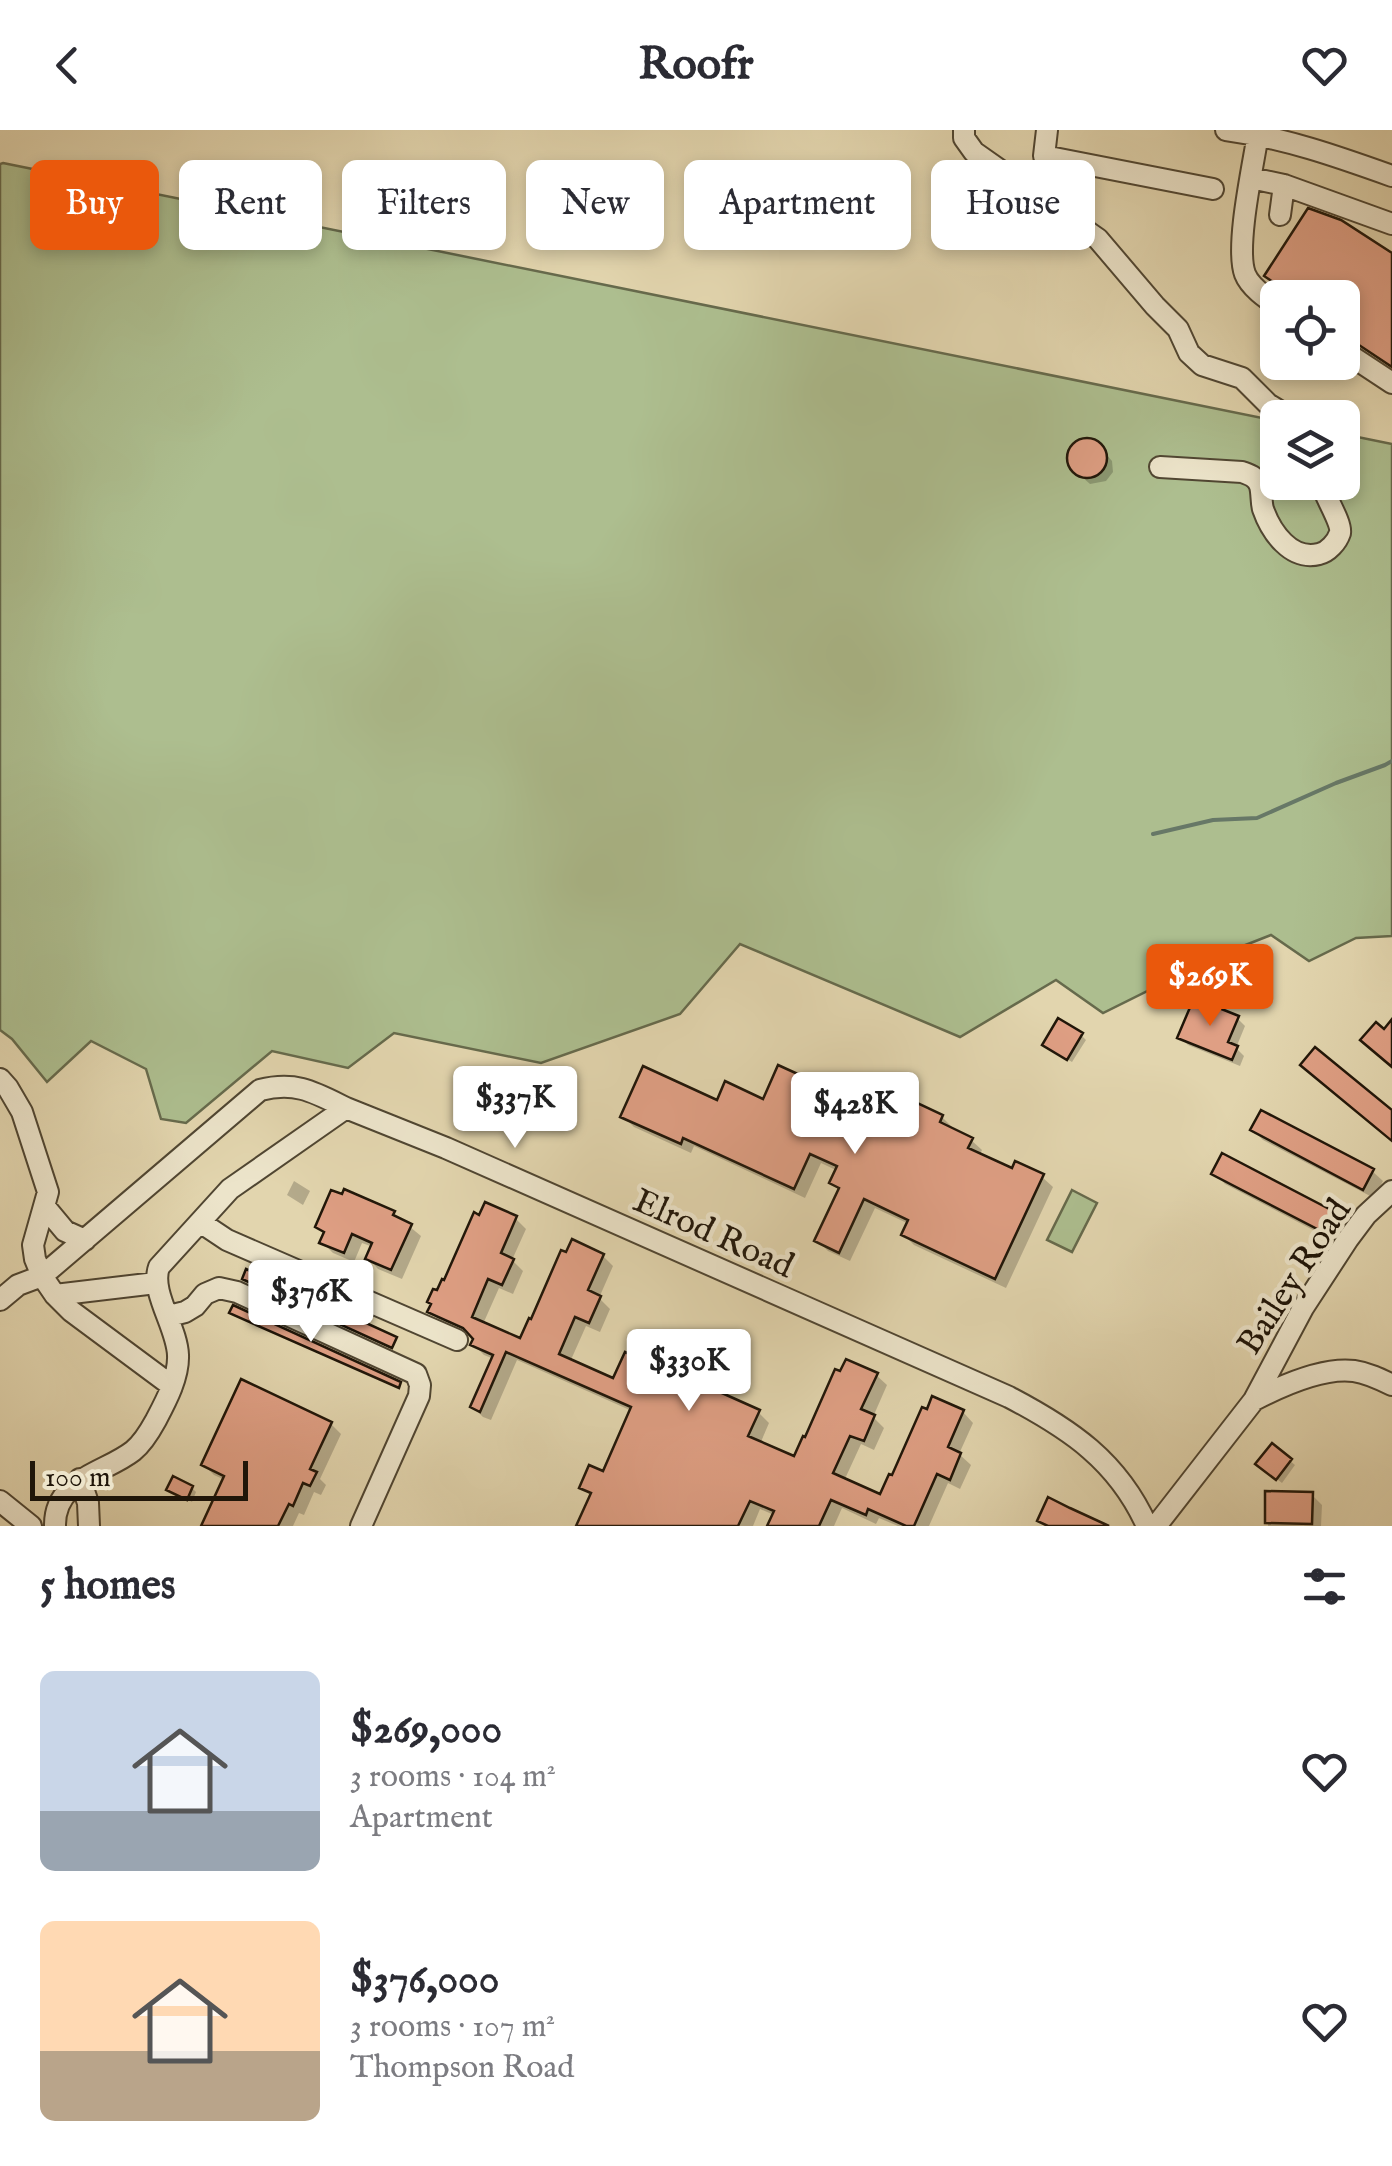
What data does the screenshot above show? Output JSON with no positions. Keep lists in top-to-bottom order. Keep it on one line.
{"streets":{"street":["Elrod Road","Bailey Road"]},"scale_bar":"100 m","page":{"header":"Roofr","chip":["Buy","Rent","Filters","New","Apartment","House"],"price":["$269K","$337K","$428K","$376K","$330K"],"scale":"100 m","heading":"5 homes","list":[{"name":"$269,000","note":"3 rooms · 104 m² · Apartment"},{"name":"$376,000","note":"3 rooms · 107 m² · Thompson Road"}]}}
